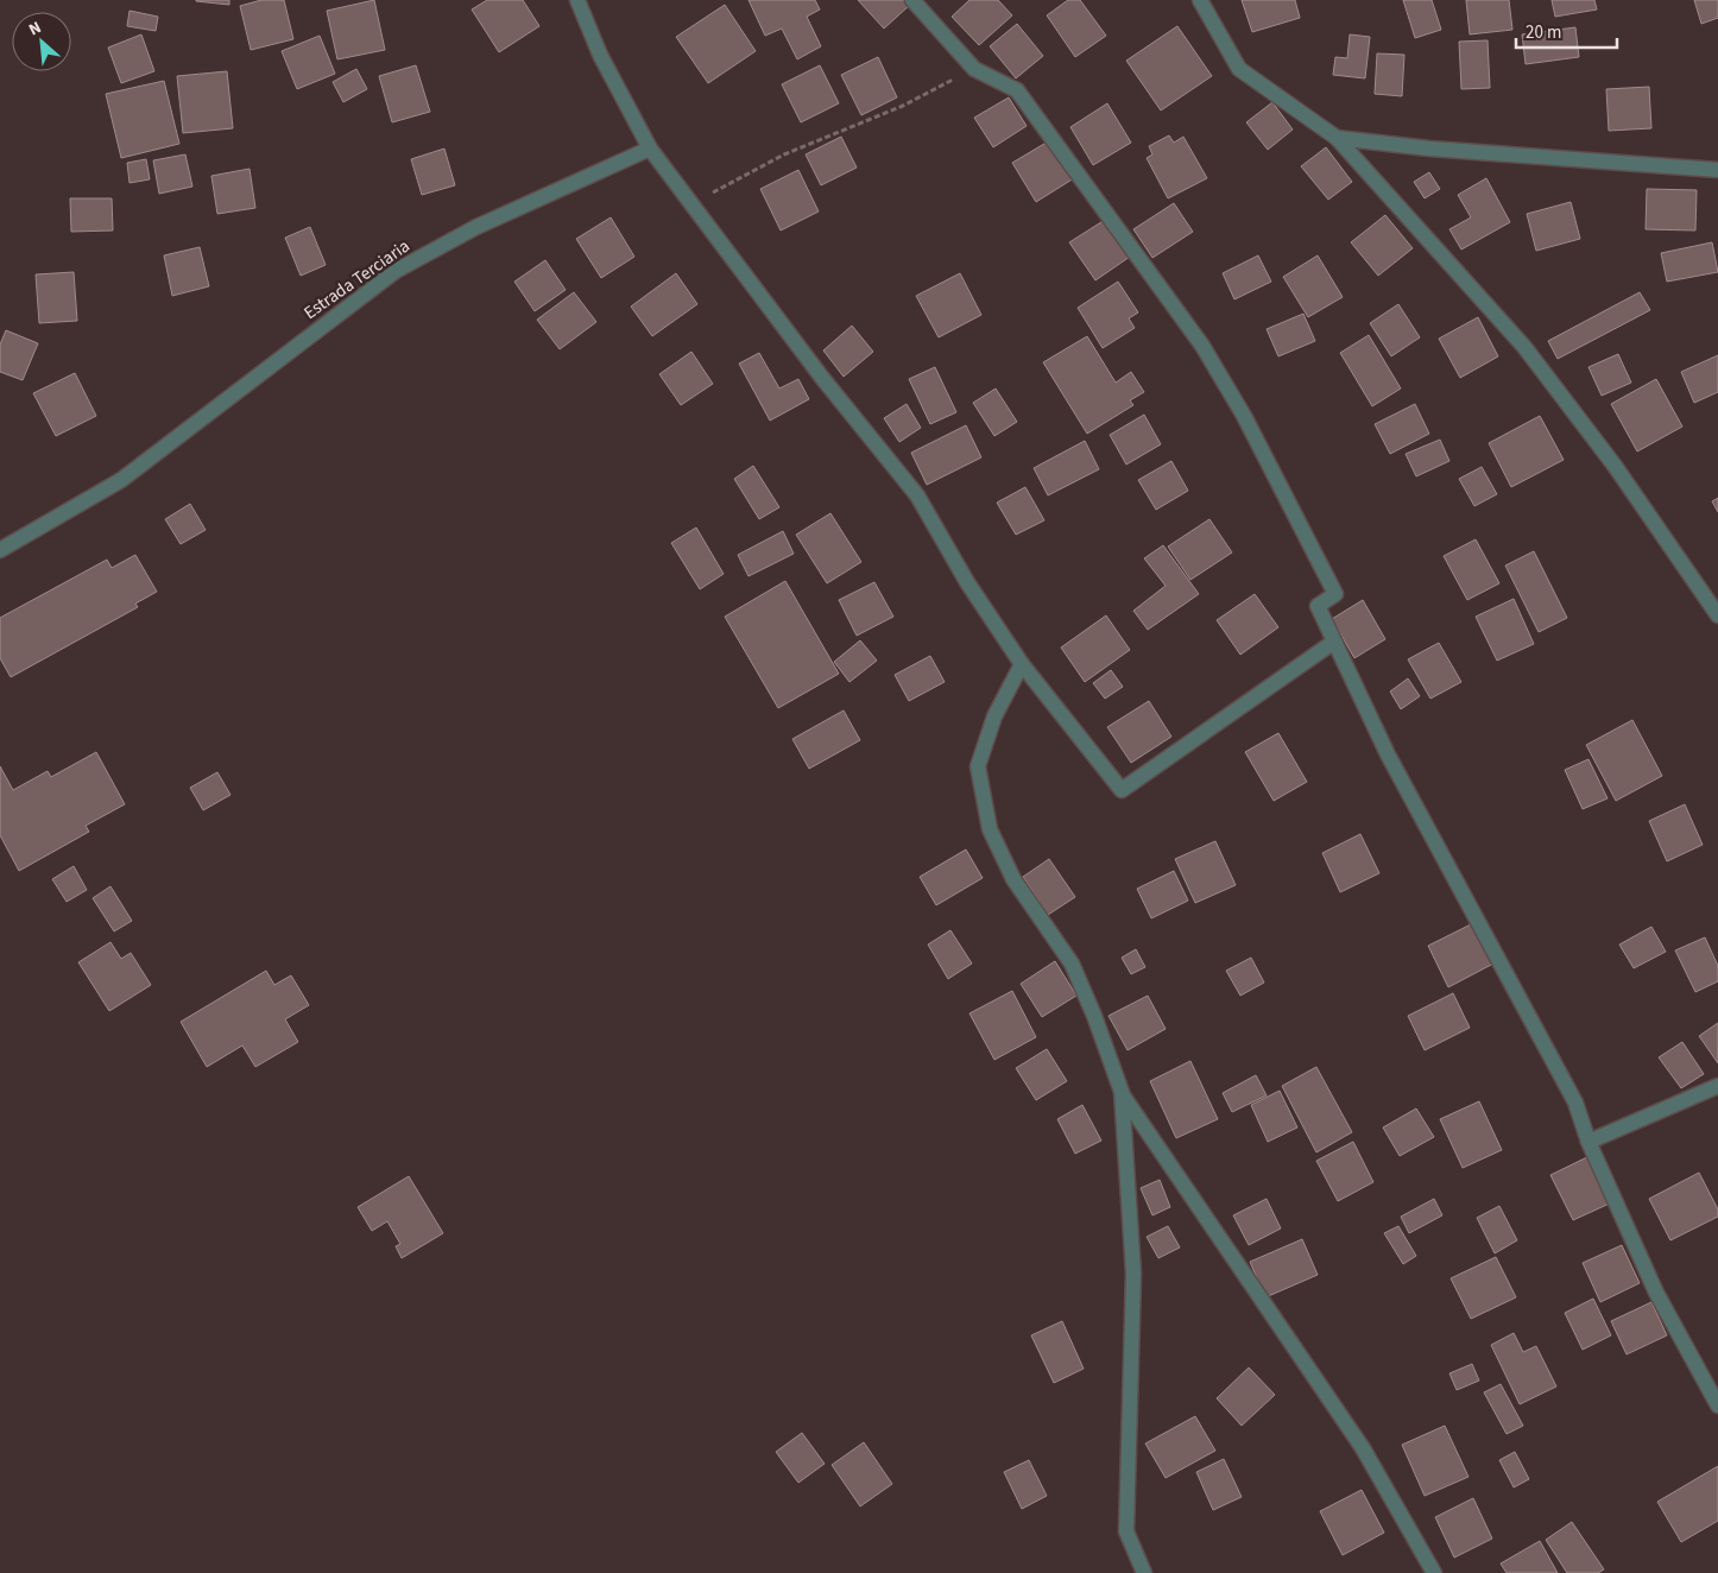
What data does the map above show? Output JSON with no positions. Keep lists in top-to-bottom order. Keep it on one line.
{"streets":{"street":["Estrada Terciaria"]},"scale_bar":"20 m","north":"top left"}
